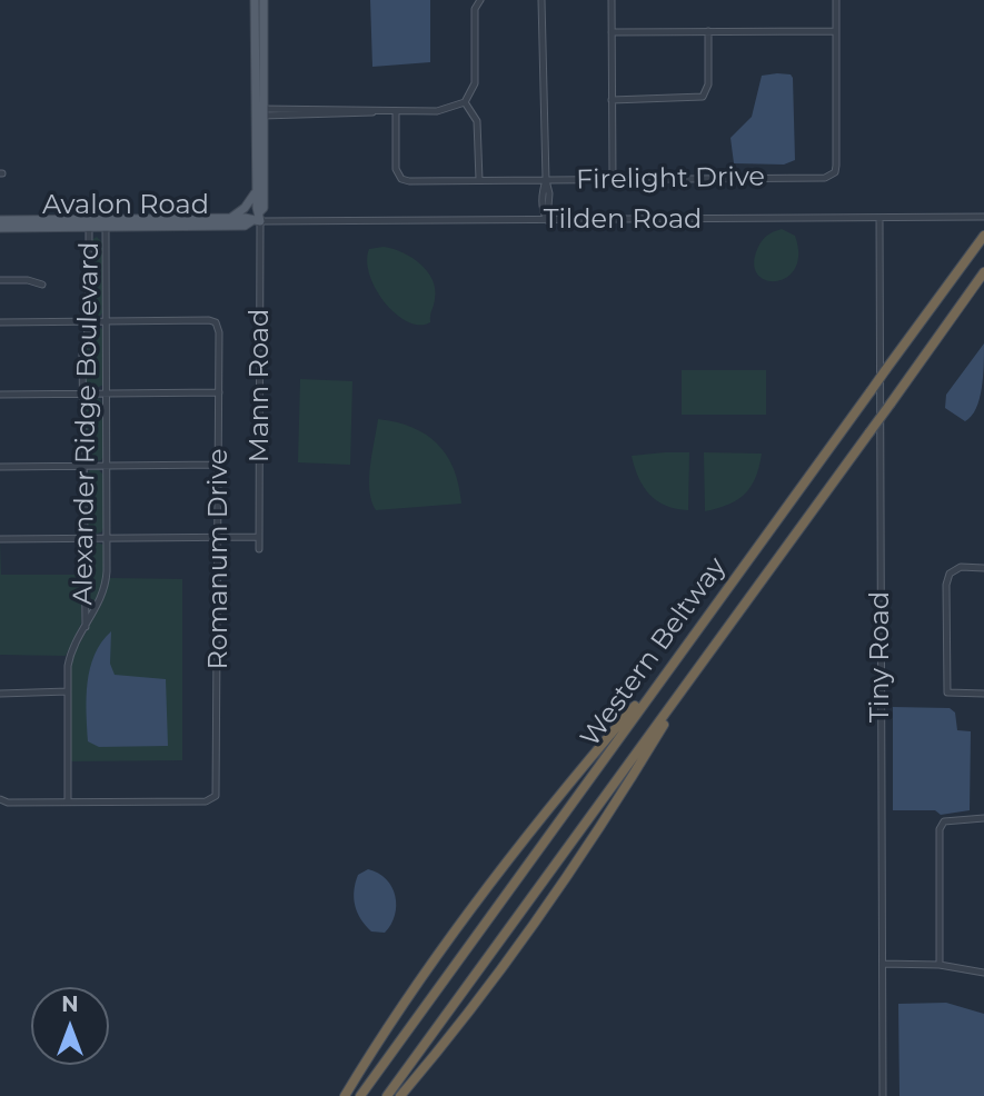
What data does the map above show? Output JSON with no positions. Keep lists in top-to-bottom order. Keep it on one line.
{"streets":{"highway":["Western Beltway"],"main road":["Avalon Road"],"street":["Firelight Drive","Tilden Road","Mann Road","Alexander Ridge Boulevard","Romanum Drive","Tiny Road"]},"crossings":[["Avalon Road","Tilden Road"],["Avalon Road","Mann Road"],["Avalon Road","Alexander Ridge Boulevard"],["Tilden Road","Mann Road"],["Tilden Road","Tiny Road"],["Alexander Ridge Boulevard","Romanum Drive"]],"north":"top"}
